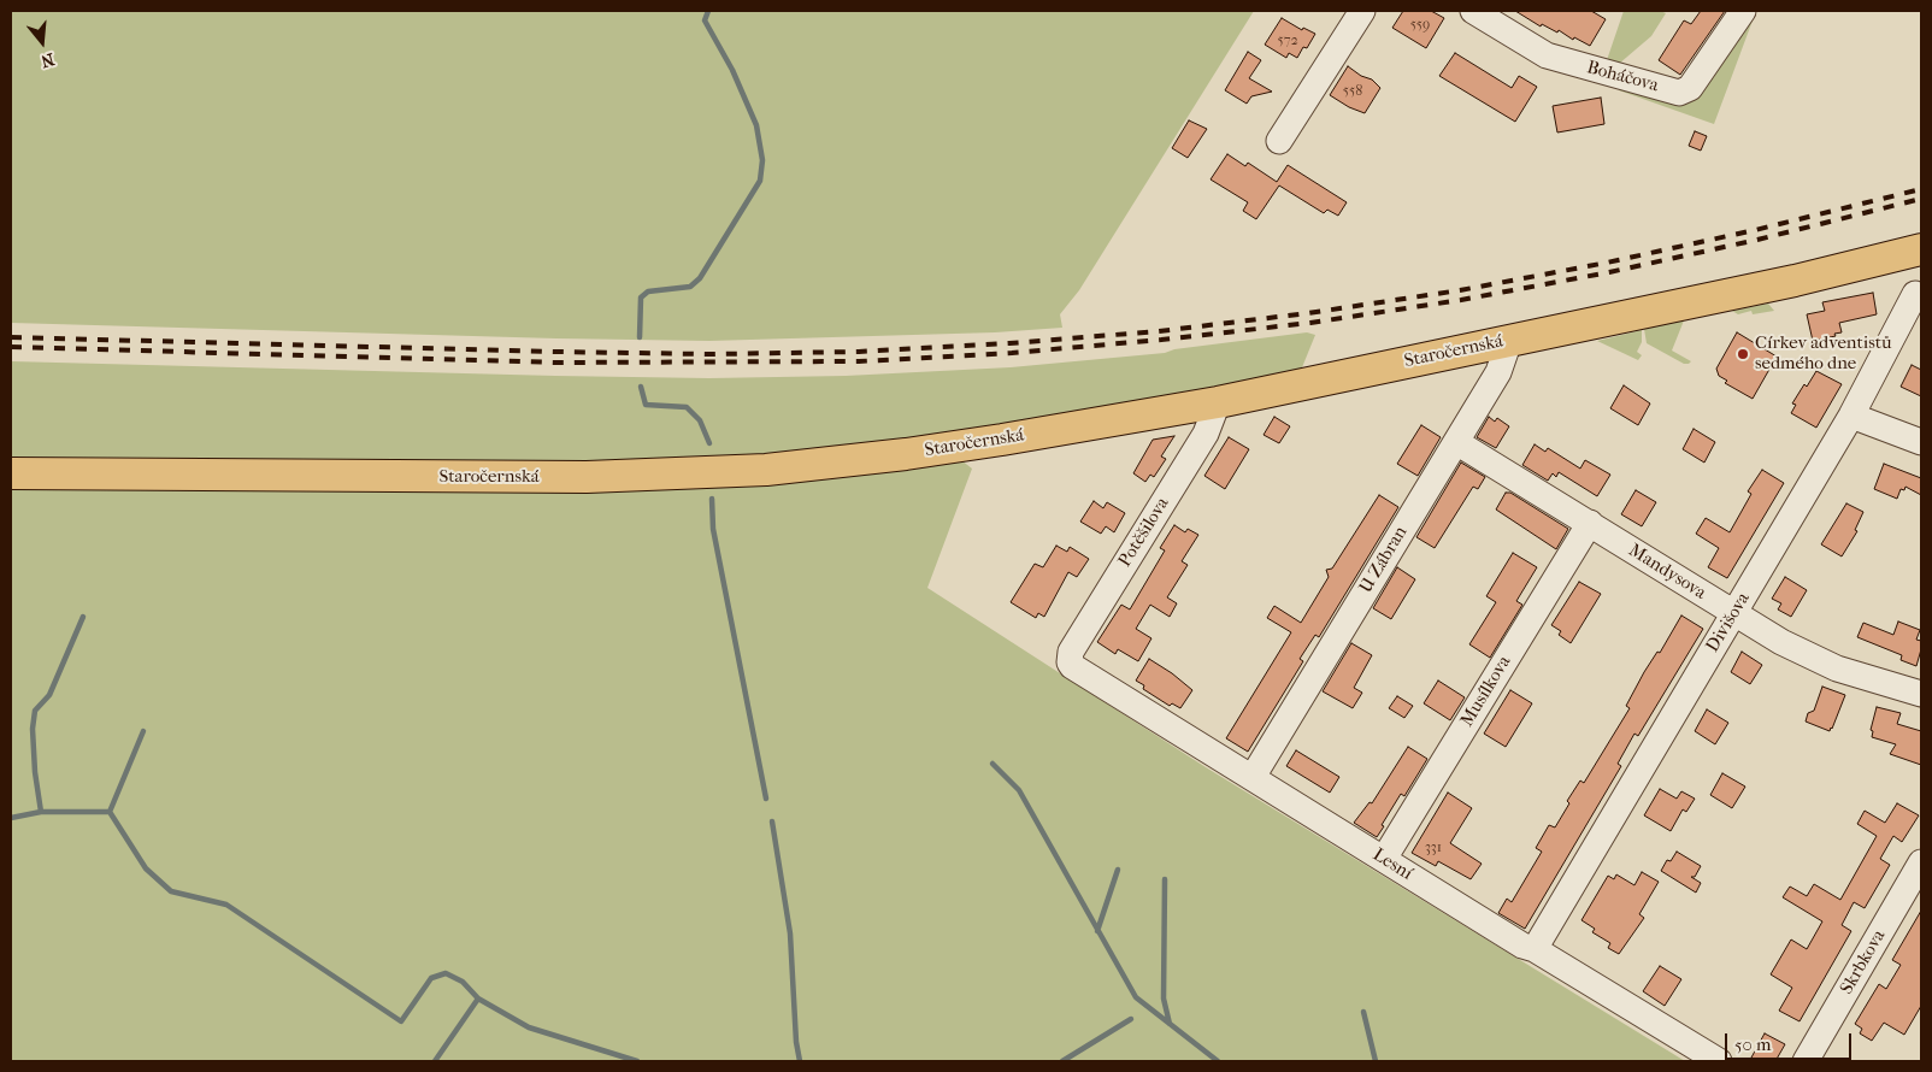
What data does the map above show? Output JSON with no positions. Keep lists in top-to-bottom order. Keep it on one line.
{"streets":{"main road":["Staročernská"],"street":["Boháčova","Potěšilova","U Zábran","Mandysova","Divišova","Musílkova","Lesní","Skrbkova"]},"crossings":[["Staročernská","Potěšilova"],["Staročernská","U Zábran"],["Potěšilova","Lesní"],["U Zábran","Mandysova"],["U Zábran","Lesní"],["Mandysova","Divišova"],["Mandysova","Musílkova"],["Divišova","Lesní"],["Musílkova","Lesní"]],"places":["Církev adventistů sedmého dne"],"house_numbers":["559","572","558","331"],"scale_bar":"50 m","north":"bottom"}
